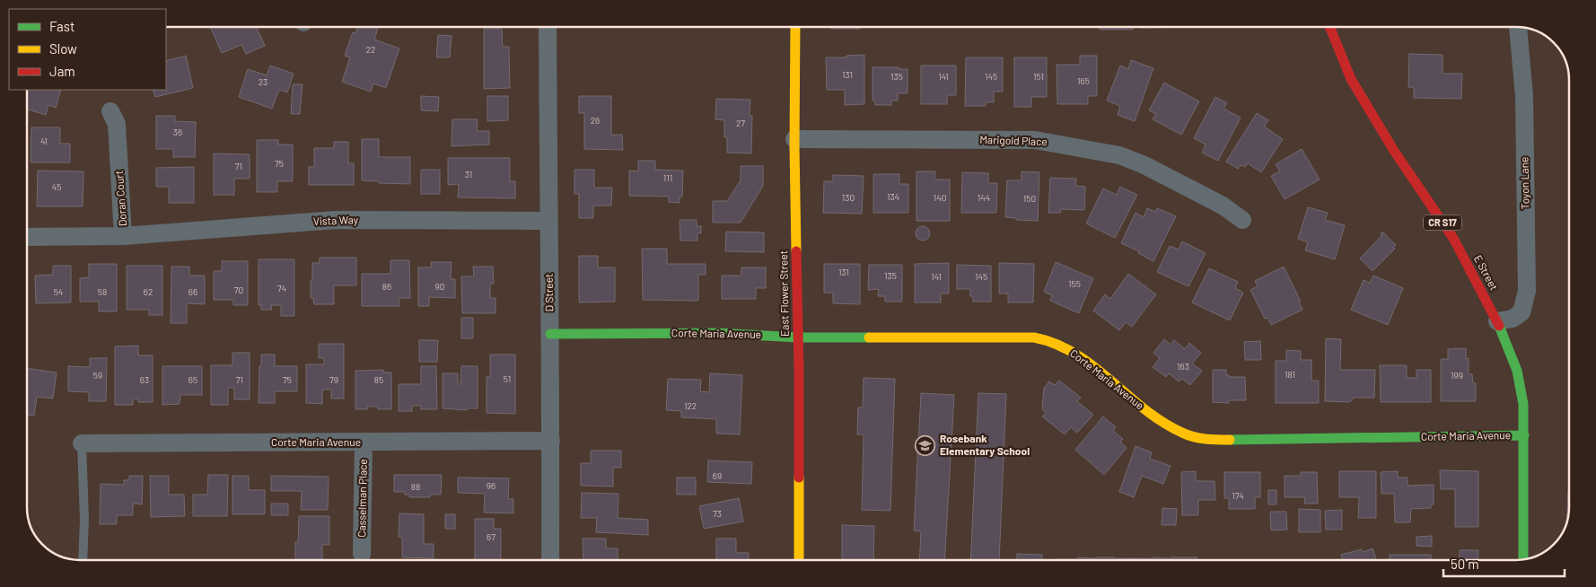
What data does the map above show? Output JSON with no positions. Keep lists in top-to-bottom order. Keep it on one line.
{"streets":{"street":["Marigold Place","Toyon Lane","Doran Court","Vista Way","CR S17","E Street","D Street","East Flower Street","Corte Maria Avenue","Casselman Place"]},"crossings":[["Marigold Place","East Flower Street"],["Toyon Lane","E Street"],["Doran Court","Vista Way"],["Vista Way","D Street"],["E Street","Corte Maria Avenue"],["D Street","Corte Maria Avenue"],["East Flower Street","Corte Maria Avenue"],["Corte Maria Avenue","Casselman Place"]],"places":{"school or university":["Rosebank Elementary School"]},"house_numbers":["22","131","135","141","145","151","165","23","26","27","36","41","75","71","31","111","45","134","130","140","144","150","131","135","141","145","155","86","90","74","70","54","58","62","66","163","181","59","199","51","63","65","71","75","79","85","122","69","96","88","174","73","67"],"legend":["Fast","Slow","Jam"],"scale_bar":"50 m"}
